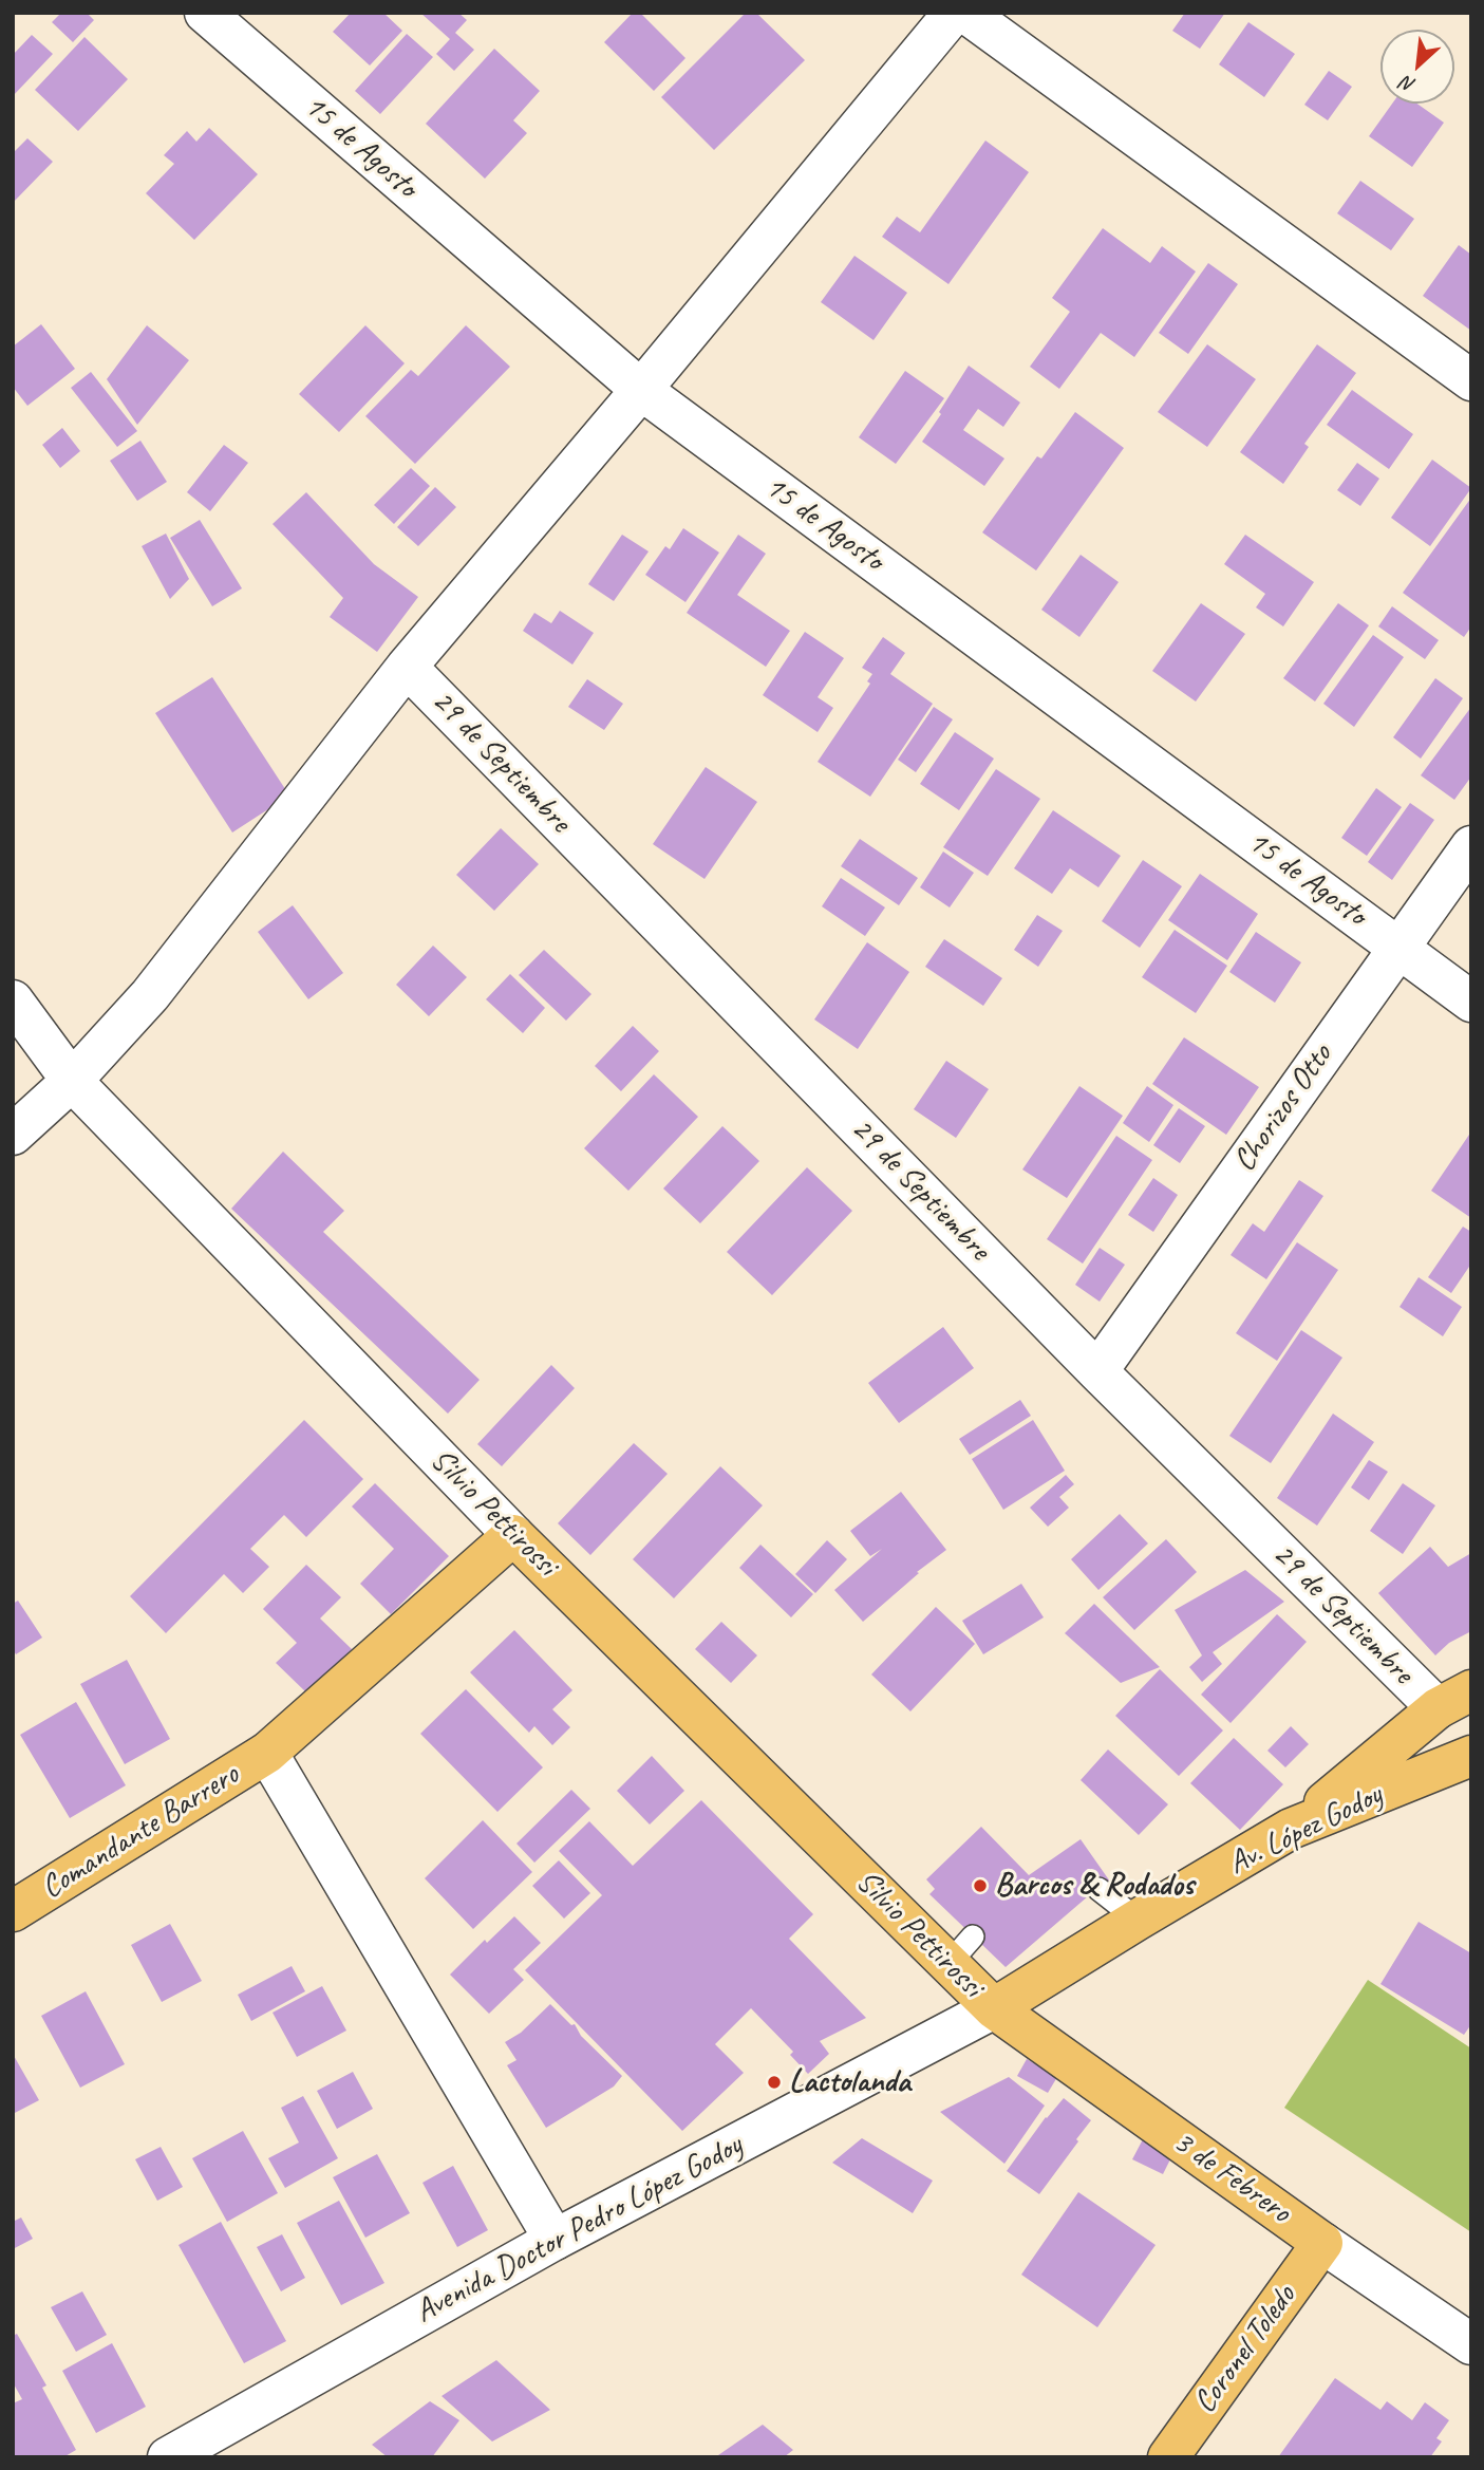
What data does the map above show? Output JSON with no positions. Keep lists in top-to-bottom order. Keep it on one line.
{"streets":{"main road":["Silvio Pettirossi","Av. López Godoy","Comandante Barrero","3 de Febrero","Coronel Toledo"],"street":["15 de Agosto","29 de Septiembre","Chorizos Otto","Avenida Doctor Pedro López Godoy"]},"crossings":[["15 de Agosto","Chorizos Otto"],["29 de Septiembre","Chorizos Otto"],["Silvio Pettirossi","Av. López Godoy"],["Silvio Pettirossi","Comandante Barrero"],["Silvio Pettirossi","3 de Febrero"],["Silvio Pettirossi","Avenida Doctor Pedro López Godoy"],["Av. López Godoy","3 de Febrero"],["Av. López Godoy","Avenida Doctor Pedro López Godoy"],["3 de Febrero","Avenida Doctor Pedro López Godoy"],["3 de Febrero","Coronel Toledo"]],"places":["Barcos & Rodados","Lactolanda"],"north":"bottom left"}
